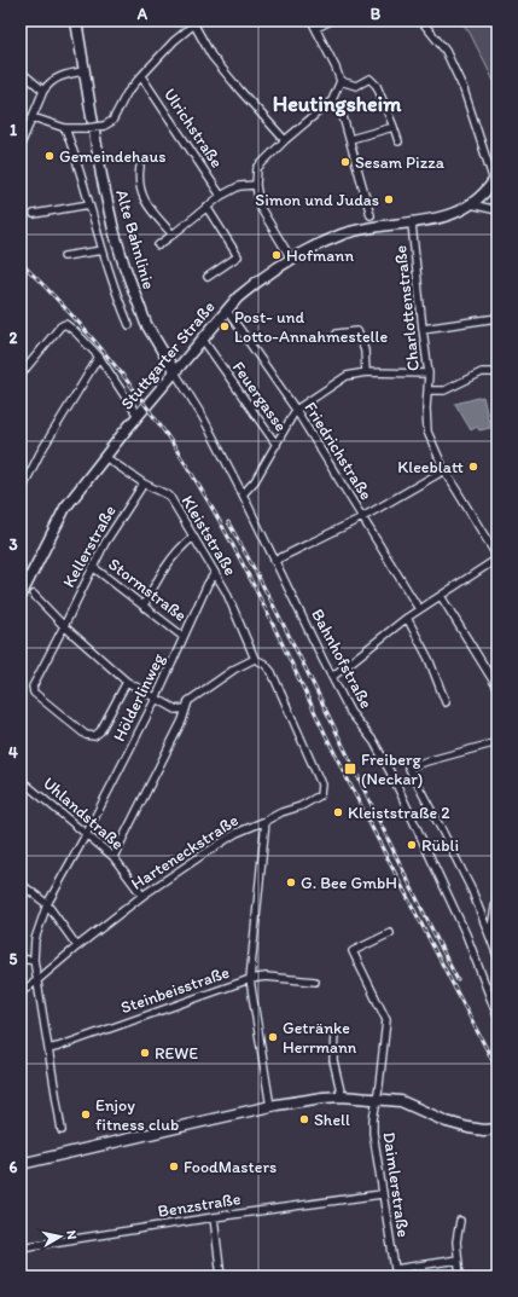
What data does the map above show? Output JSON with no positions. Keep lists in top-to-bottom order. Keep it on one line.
{"streets":{"street":["Ulrichstraße","Alte Bahnlinie","Charlottenstraße","Stuttgarter Straße","Feuergasse","Friedrichstraße","Kleiststraße","Kellerstraße","Stormstraße","Bahnhofstraße","Hölderlinweg","Uhlandstraße","Harteneckstraße","Steinbeisstraße","Daimlerstraße","Benzstraße"]},"crossings":[["Alte Bahnlinie","Stuttgarter Straße"],["Alte Bahnlinie","Bahnhofstraße"],["Charlottenstraße","Stuttgarter Straße"],["Stuttgarter Straße","Feuergasse"],["Stuttgarter Straße","Friedrichstraße"],["Stuttgarter Straße","Kleiststraße"],["Stuttgarter Straße","Bahnhofstraße"],["Kleiststraße","Kellerstraße"],["Kleiststraße","Hölderlinweg"],["Kleiststraße","Harteneckstraße"],["Kellerstraße","Stormstraße"],["Stormstraße","Hölderlinweg"],["Hölderlinweg","Uhlandstraße"],["Hölderlinweg","Harteneckstraße"],["Uhlandstraße","Harteneckstraße"],["Daimlerstraße","Benzstraße"]],"districts":["Heutingsheim"],"places":{"other":["Gemeindehaus","Sesam Pizza","Simon und Judas","Hofmann","Post- und Lotto-Annahmestelle","Kleeblatt","Kleiststraße 2","Rübli","G. Bee GmbH","Getränke Herrmann","REWE","Enjoy fitness club","Shell","FoodMasters"],"transit":["Freiberg (Neckar)"]},"north":"right","grid":{"columns":["A","B"],"rows":["1","2","3","4","5","6"]}}
